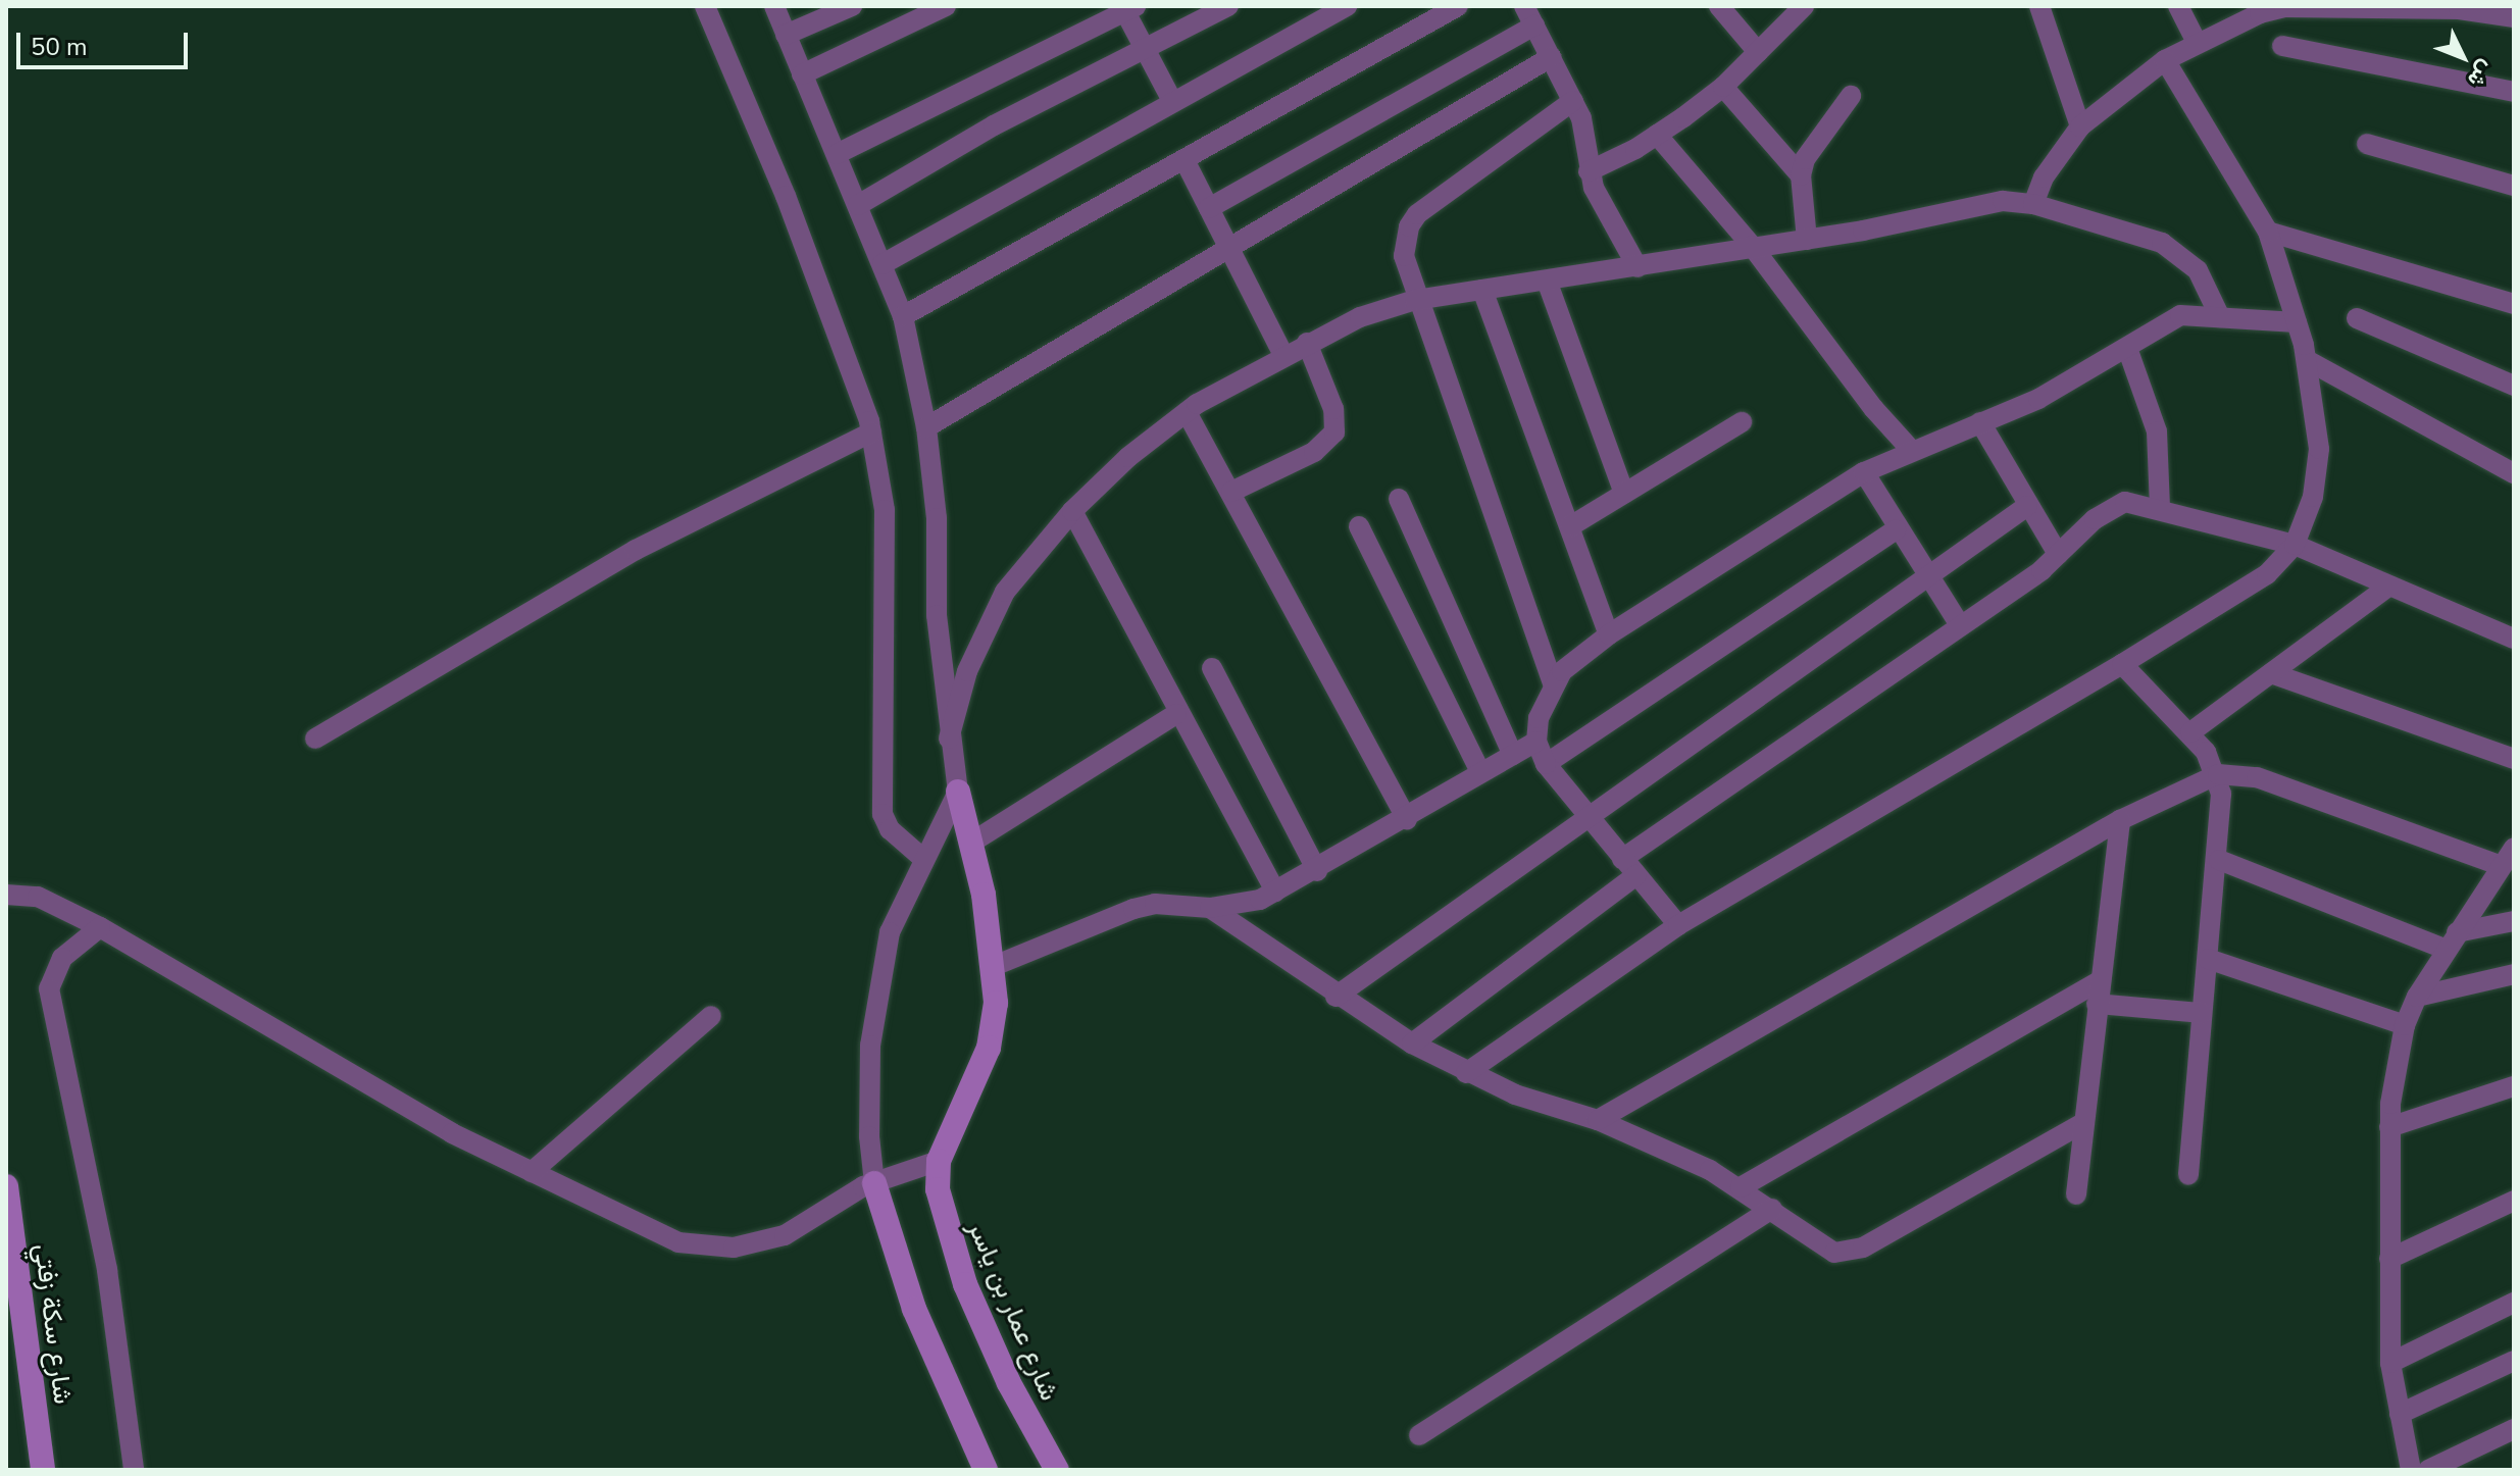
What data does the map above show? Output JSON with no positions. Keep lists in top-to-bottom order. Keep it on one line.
{"streets":{"street":["شارع عمار بن ياسر","شارع سكة زفتي"]},"scale_bar":"50 m","north":"bottom right"}
